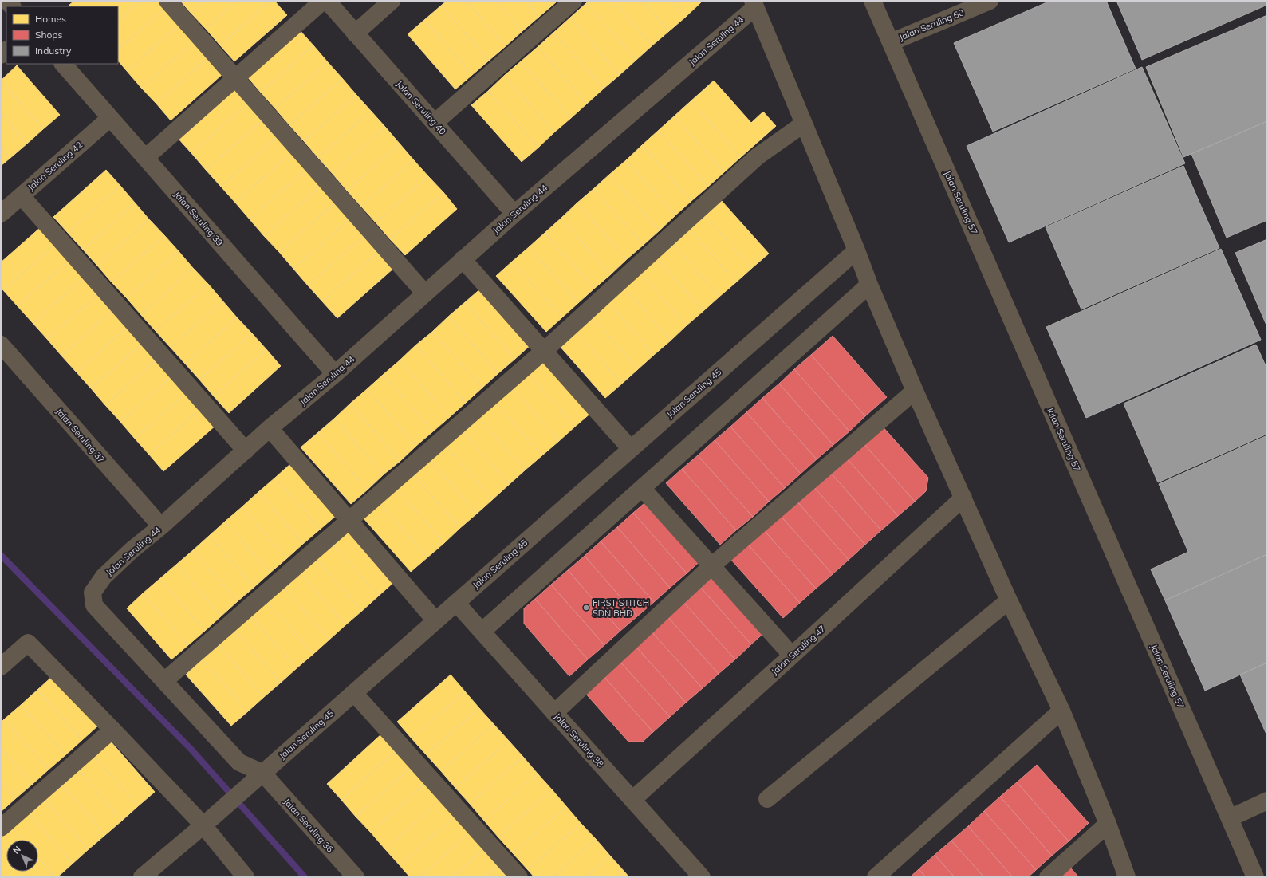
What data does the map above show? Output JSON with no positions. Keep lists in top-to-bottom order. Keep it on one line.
{"streets":{"street":["Jalan Seruling 60","Jalan Seruling 44","Jalan Seruling 40","Jalan Seruling 42","Jalan Seruling 57","Jalan Seruling 39","Jalan Seruling 45","Jalan Seruling 37","Jalan Seruling 47","Jalan Seruling 38","Jalan Seruling 36"]},"crossings":[["Jalan Seruling 60","Jalan Seruling 57"],["Jalan Seruling 44","Jalan Seruling 40"],["Jalan Seruling 44","Jalan Seruling 39"],["Jalan Seruling 44","Jalan Seruling 45"],["Jalan Seruling 44","Jalan Seruling 37"],["Jalan Seruling 44","Jalan Seruling 36"],["Jalan Seruling 42","Jalan Seruling 39"],["Jalan Seruling 45","Jalan Seruling 38"],["Jalan Seruling 45","Jalan Seruling 36"],["Jalan Seruling 47","Jalan Seruling 38"]],"places":["FIRST STITCH SDN BHD"],"legend":["Homes","Shops","Industry"],"north":"top left"}
